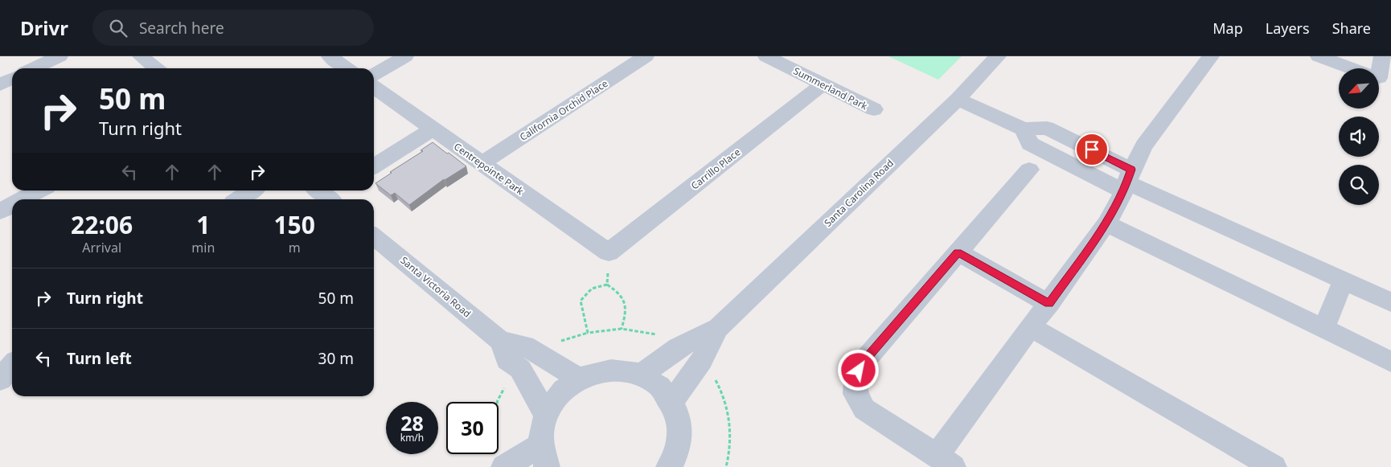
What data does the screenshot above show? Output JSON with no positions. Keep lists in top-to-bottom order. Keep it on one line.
{"streets":{"street":["Summerland Park","California Orchid Place","Centrepointe Park","Carrillo Place","Santa Carolina Road","Santa Victoria Road"]},"crossings":[["Summerland Park","Carrillo Place"],["California Orchid Place","Centrepointe Park"],["Centrepointe Park","Carrillo Place"]],"north":"bottom left","page":{"header":"Drivr","search":"Search here","nav":["Map","Layers","Share"],"turn":["50 m","Turn right"],"eta":["22:06","Arrival","1","min","150","m"],"list":[{"name":"Turn right","value":"50 m"},{"name":"Turn left","value":"30 m"}],"speed":"28 km/h","limit":"30"}}
